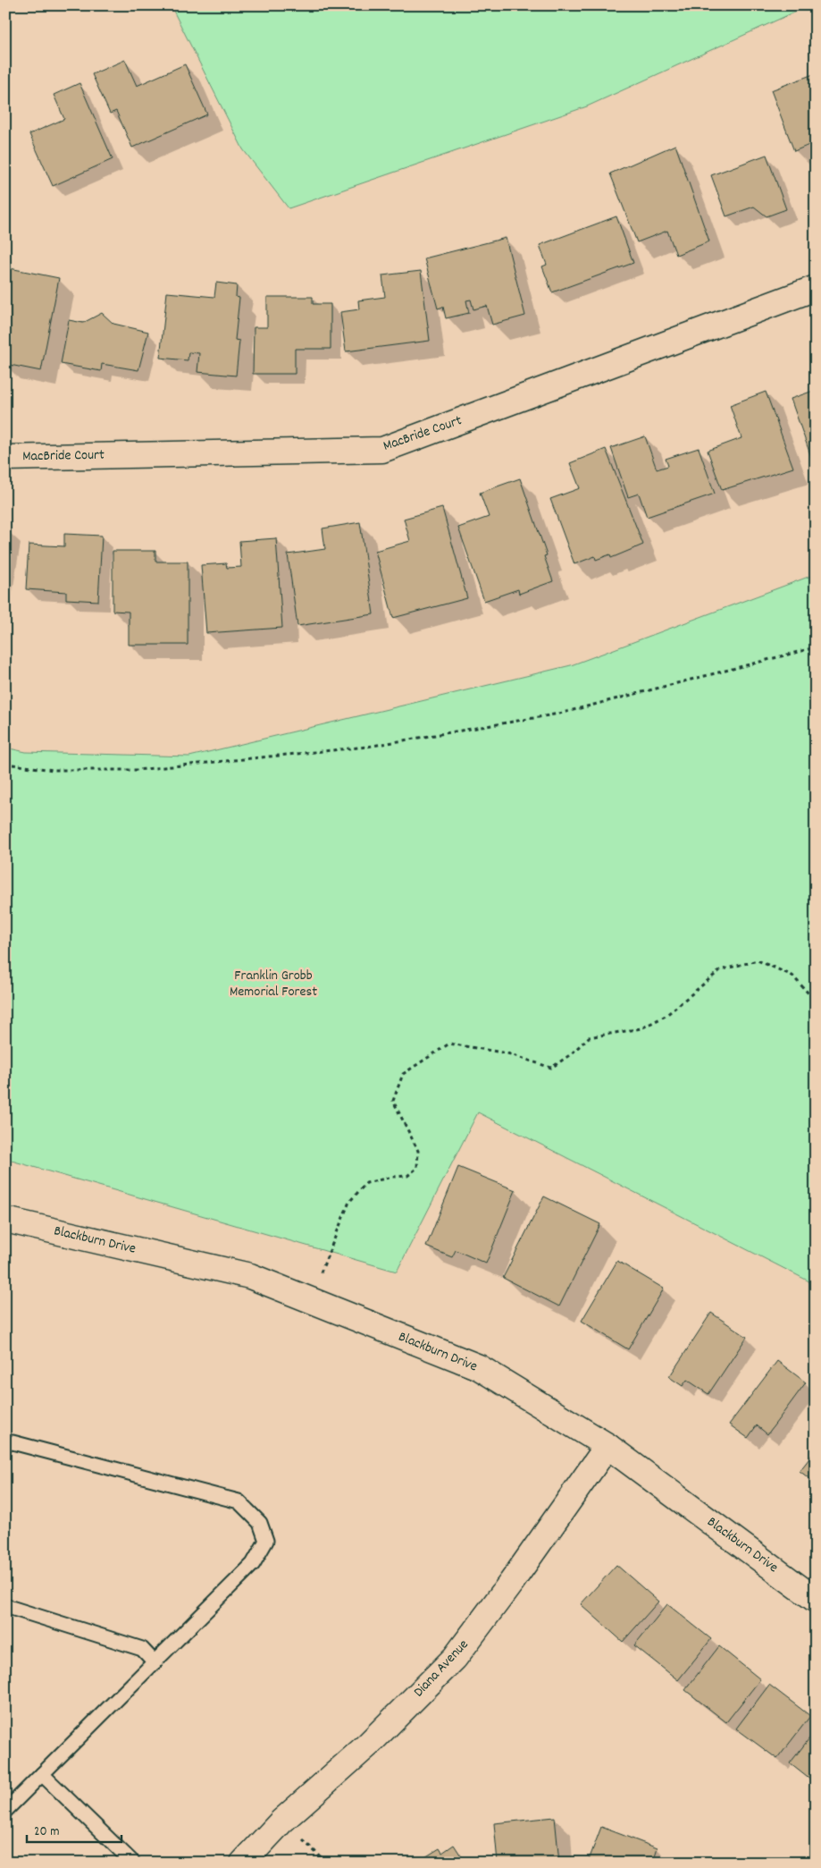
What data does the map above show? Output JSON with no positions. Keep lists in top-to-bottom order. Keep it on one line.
{"streets":{"street":["MacBride Court","Blackburn Drive","Diana Avenue"]},"crossings":[["Blackburn Drive","Diana Avenue"]],"parks":["Franklin Grobb Memorial Forest"],"scale_bar":"20 m"}
